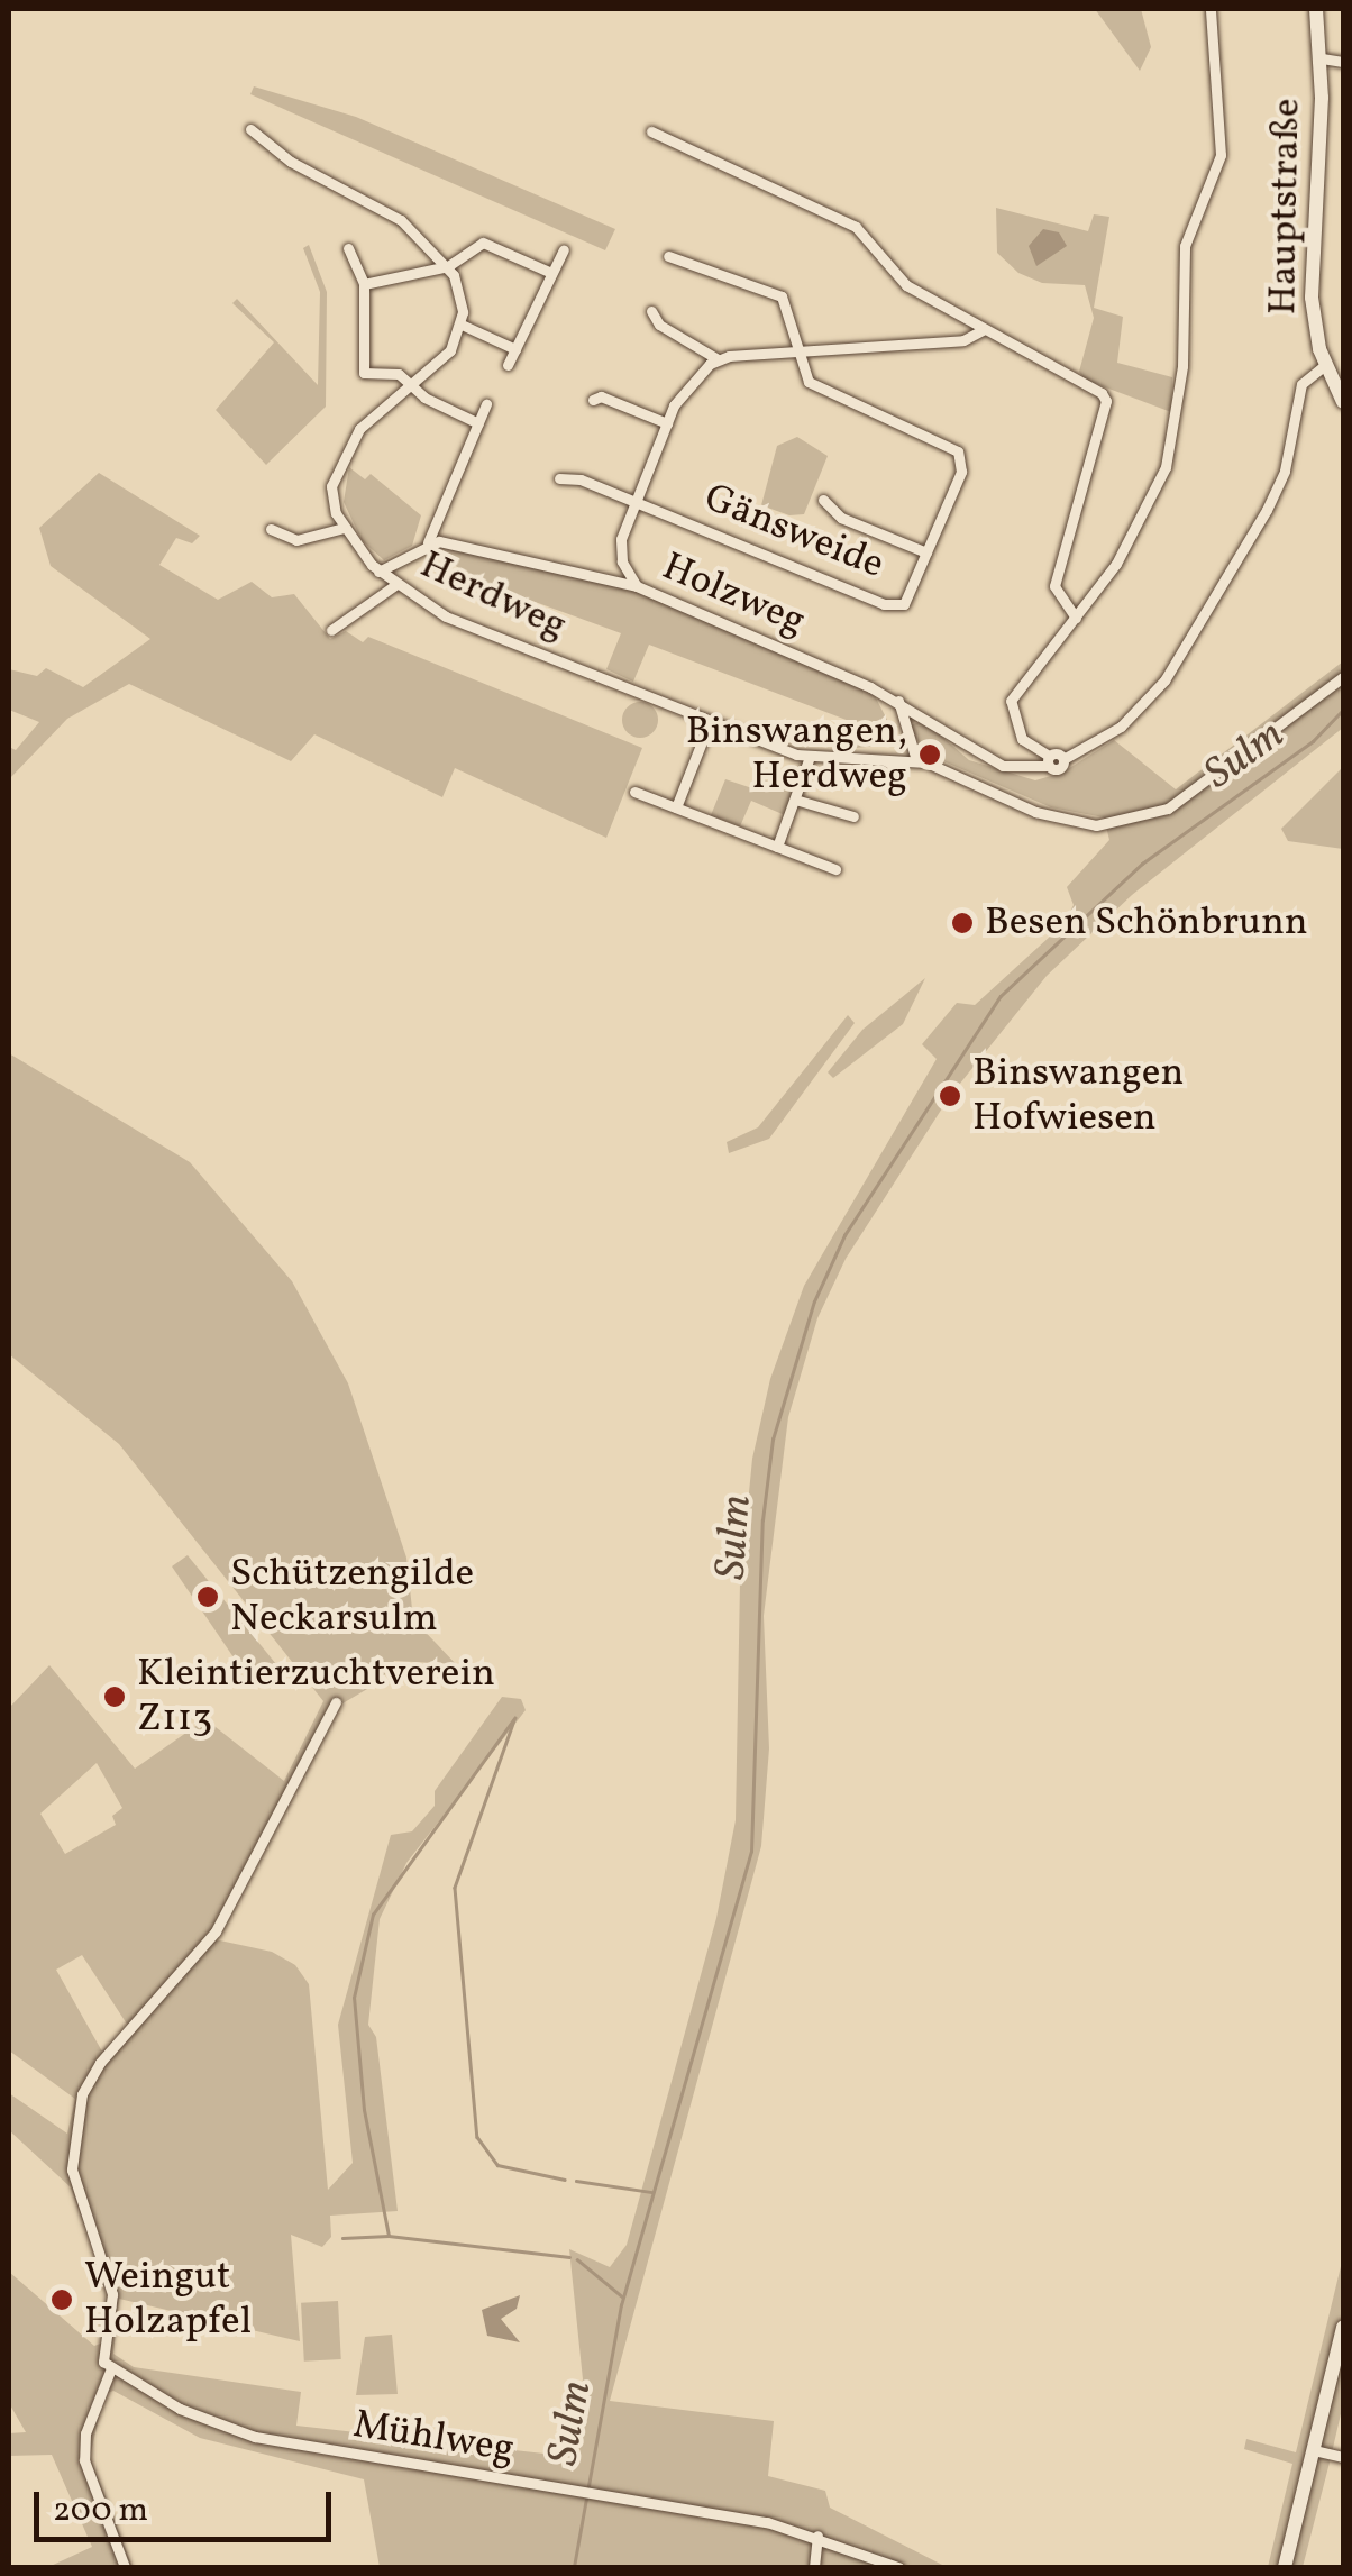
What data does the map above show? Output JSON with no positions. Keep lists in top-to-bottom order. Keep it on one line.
{"streets":{"street":["Hauptstraße","Gänsweide","Holzweg","Herdweg","Mühlweg"]},"crossings":[["Hauptstraße","Holzweg"]],"water":["Sulm"],"places":["Binswangen, Herdweg","Besen Schönbrunn","Binswangen Hofwiesen","Schützengilde Neckarsulm","Kleintierzuchtverein Z113","Weingut Holzapfel"],"scale_bar":"200 m"}
